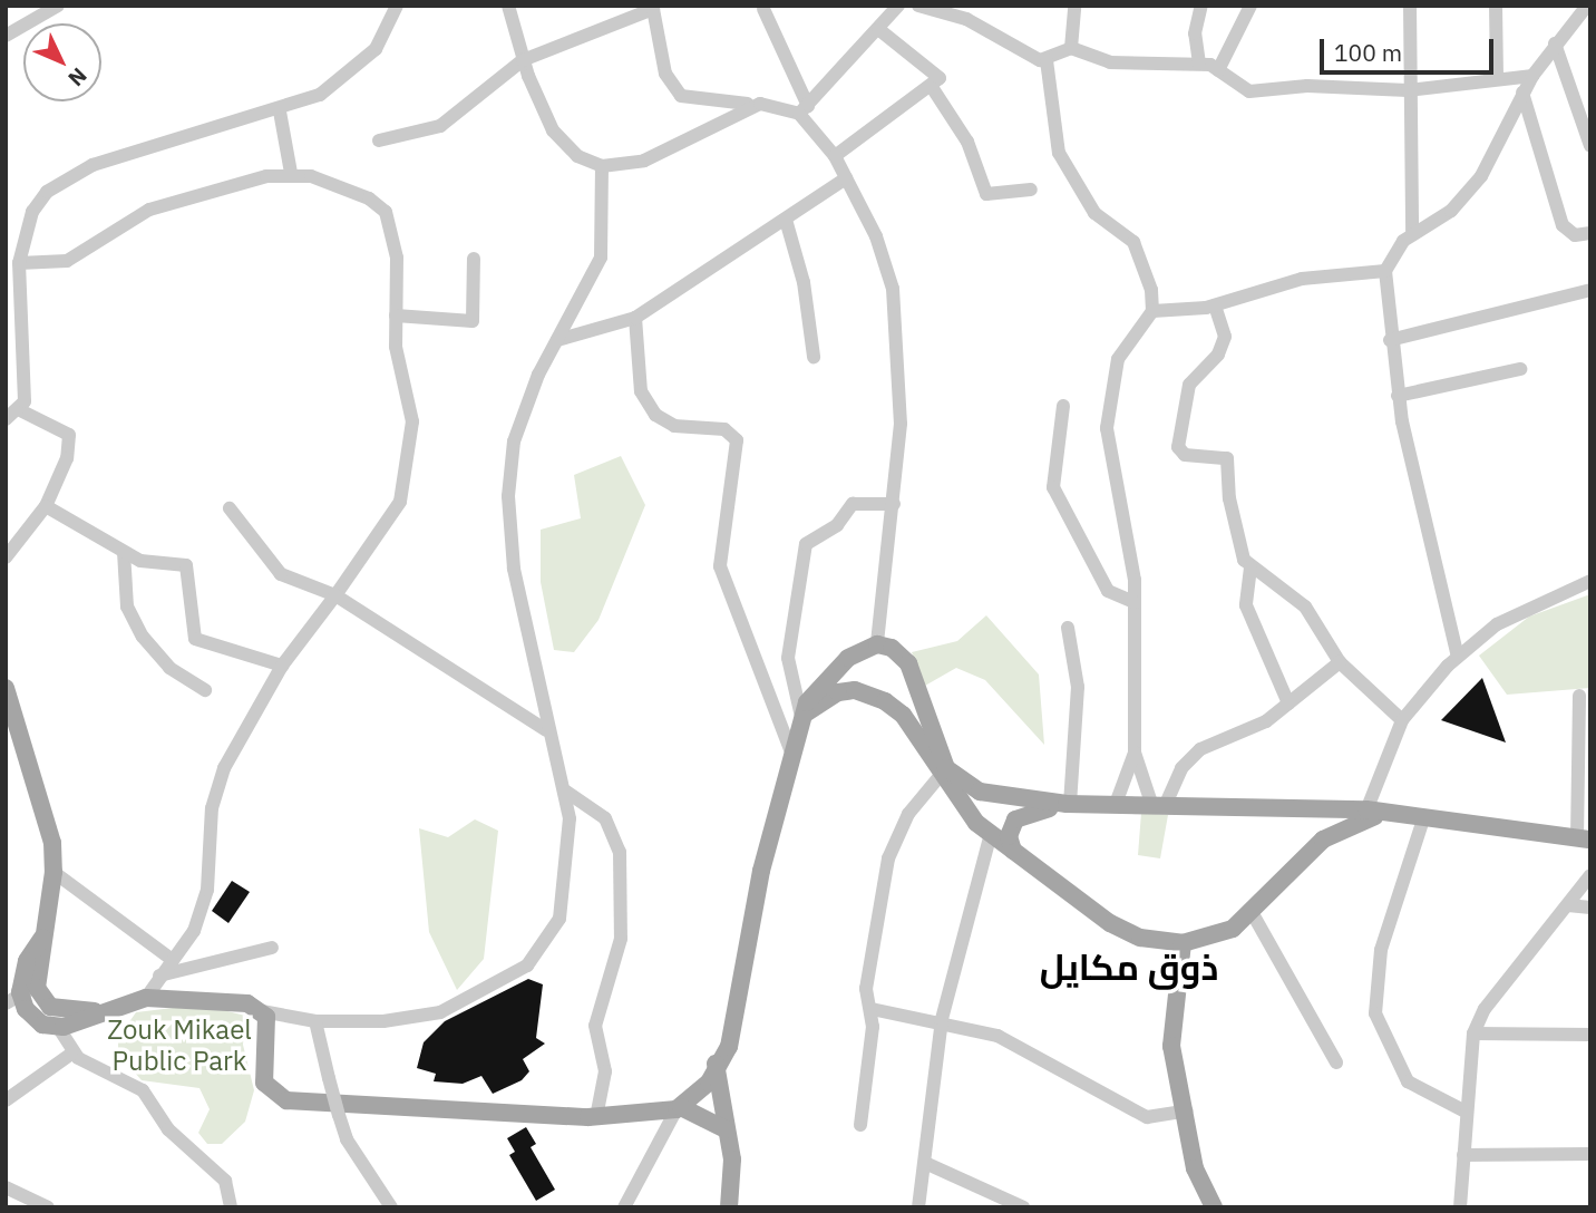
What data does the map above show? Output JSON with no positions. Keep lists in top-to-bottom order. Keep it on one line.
{"districts":["ذوق مكايل"],"parks":["Zouk Mikael Public Park"],"scale_bar":"100 m","north":"bottom right"}
